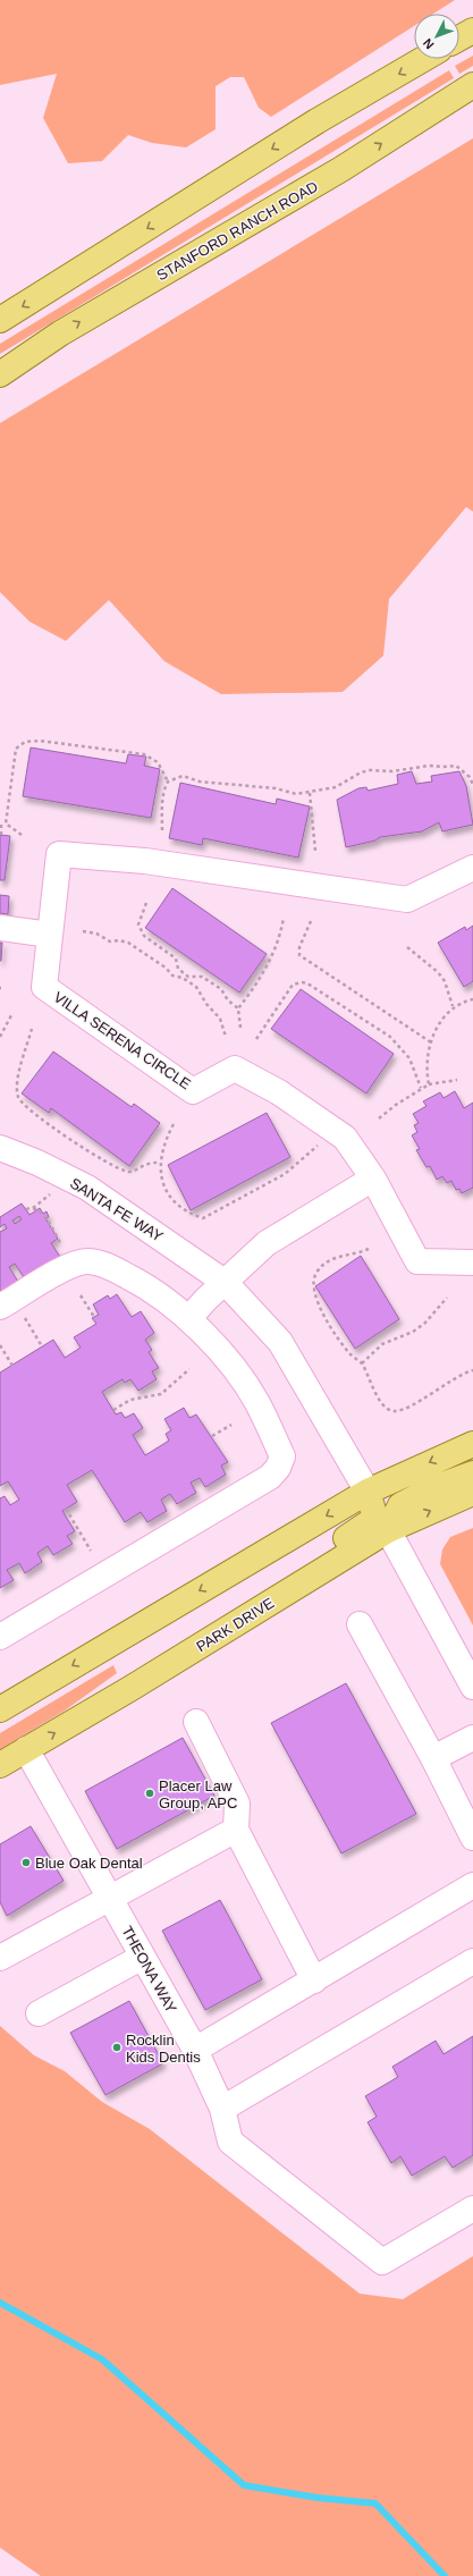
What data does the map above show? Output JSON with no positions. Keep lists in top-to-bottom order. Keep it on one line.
{"streets":{"main road":["STANFORD RANCH ROAD","PARK DRIVE"],"street":["VILLA SERENA CIRCLE","SANTA FE WAY","THEONA WAY"]},"crossings":[["PARK DRIVE","THEONA WAY"]],"places":["Placer Law Group, APC","Blue Oak Dental","Rocklin Kids Dentis"],"north":"bottom left"}
